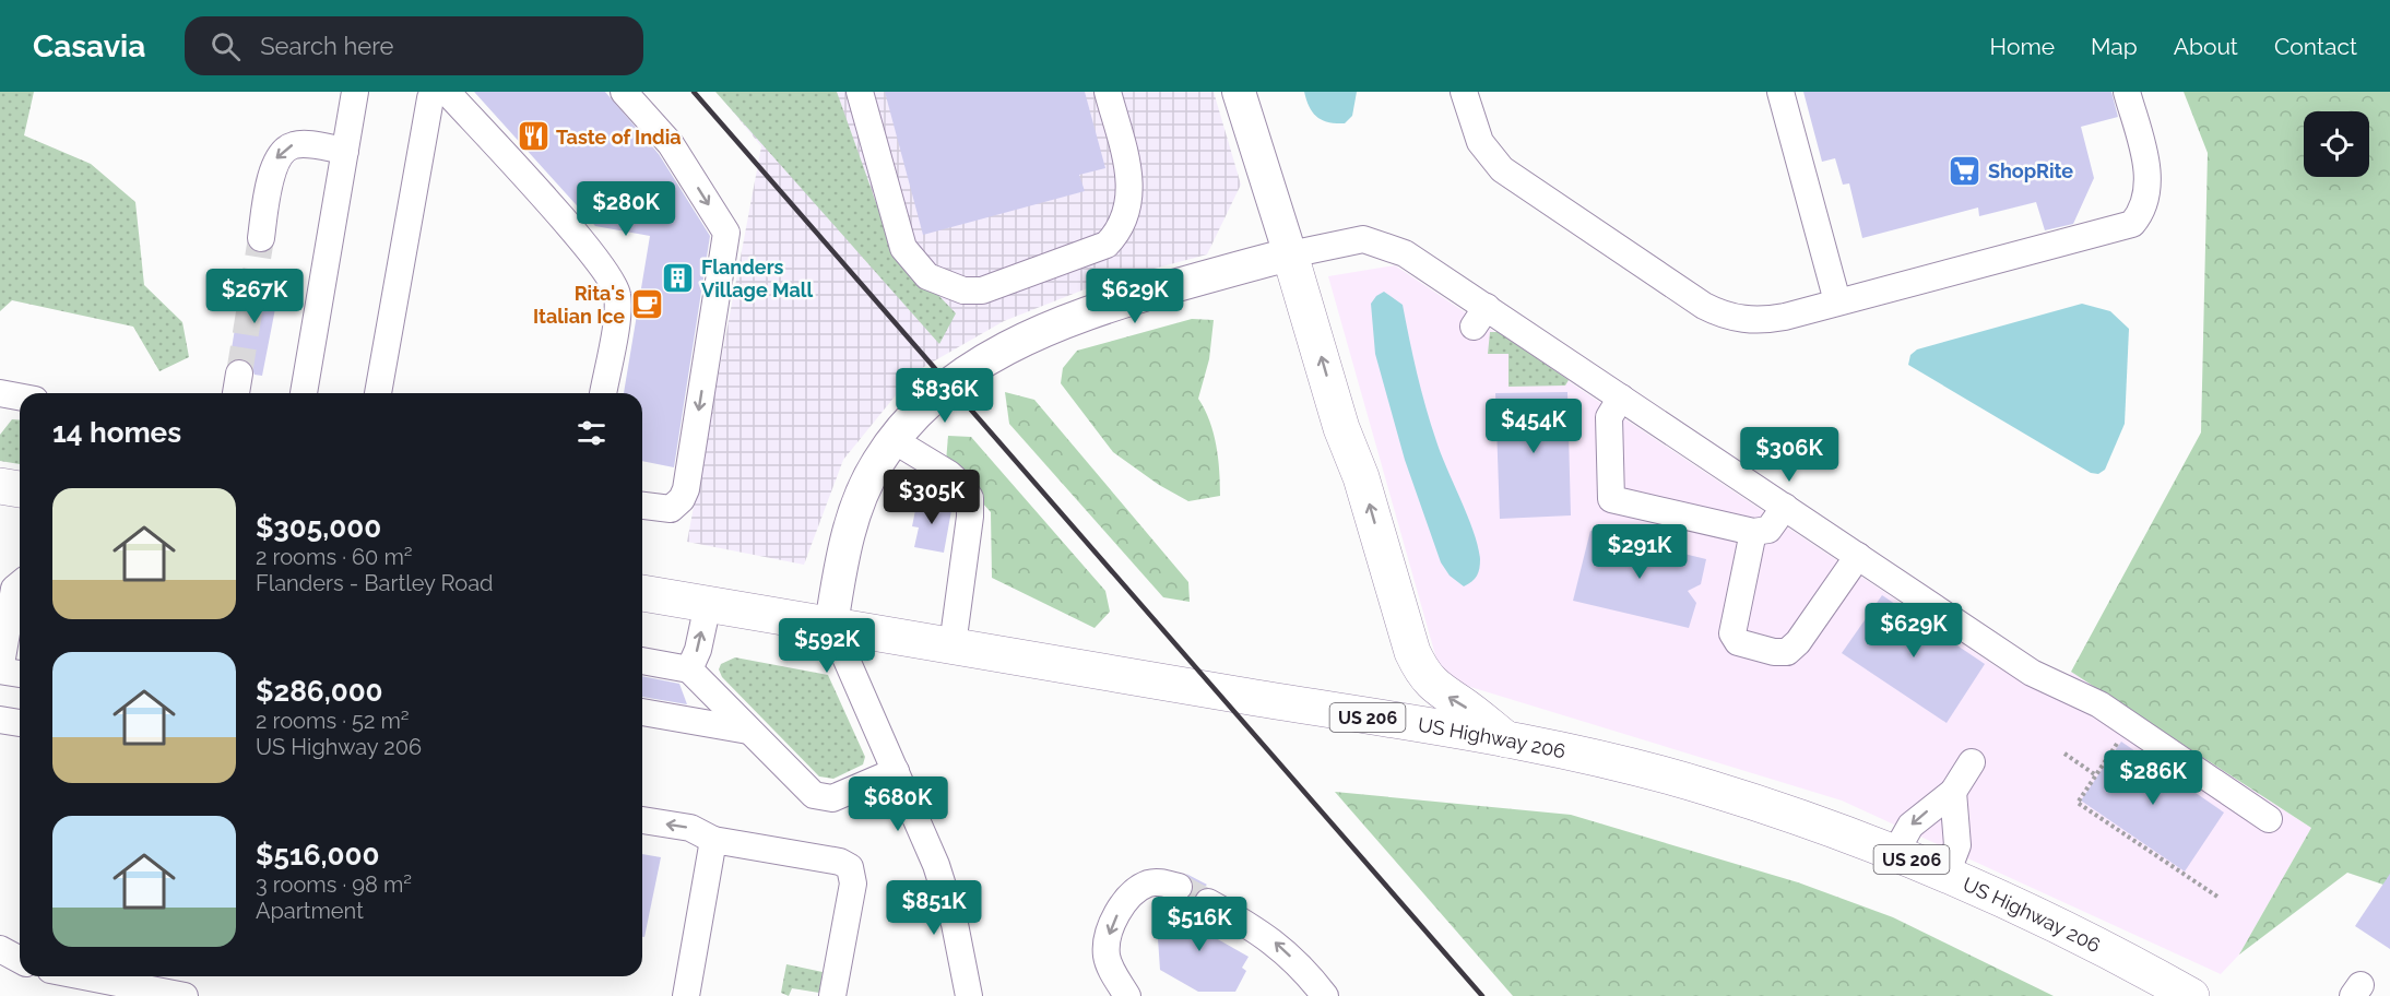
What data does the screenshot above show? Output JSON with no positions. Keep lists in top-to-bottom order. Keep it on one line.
{"streets":{"highway":["US 206","US Highway 206"]},"places":{"restaurant":["Taste of India"],"supermarket":["ShopRite"],"building":["Flanders Village Mall"],"cafe":["Rita's Italian Ice"]},"page":{"header":"Casavia","search":"Search here","nav":["Home","Map","About","Contact"],"price":["$280K","$267K","$629K","$836K","$454K","$306K","$305K","$291K","$629K","$592K","$286K","$680K","$851K","$516K"],"heading":"14 homes","list":[{"name":"$305,000","note":"2 rooms · 60 m² · Flanders - Bartley Road"},{"name":"$286,000","note":"2 rooms · 52 m² · US Highway 206"},{"name":"$516,000","note":"3 rooms · 98 m² · Apartment"}]}}
